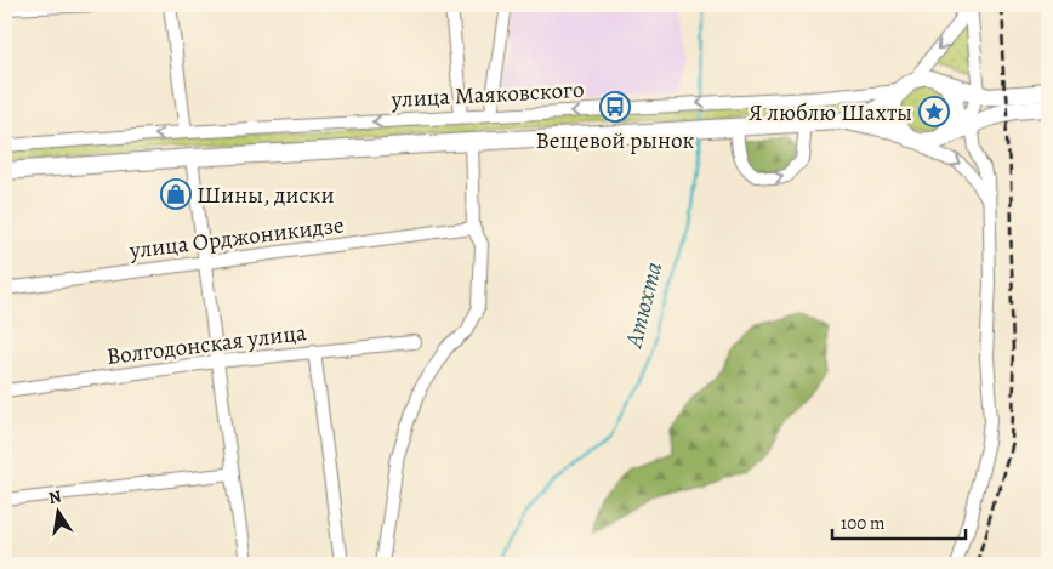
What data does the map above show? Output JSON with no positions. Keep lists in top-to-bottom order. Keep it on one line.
{"streets":{"main road":["улица Маяковского"],"street":["улица Орджоникидзе","Волгодонская улица"]},"one_way":["улица Маяковского"],"water":["Атюхта"],"places":{"bus stop":["Вещевой рынок"],"place":["Я люблю Шахты"],"shop":["Шины, диски"]},"scale_bar":"100 m","north":"top"}
